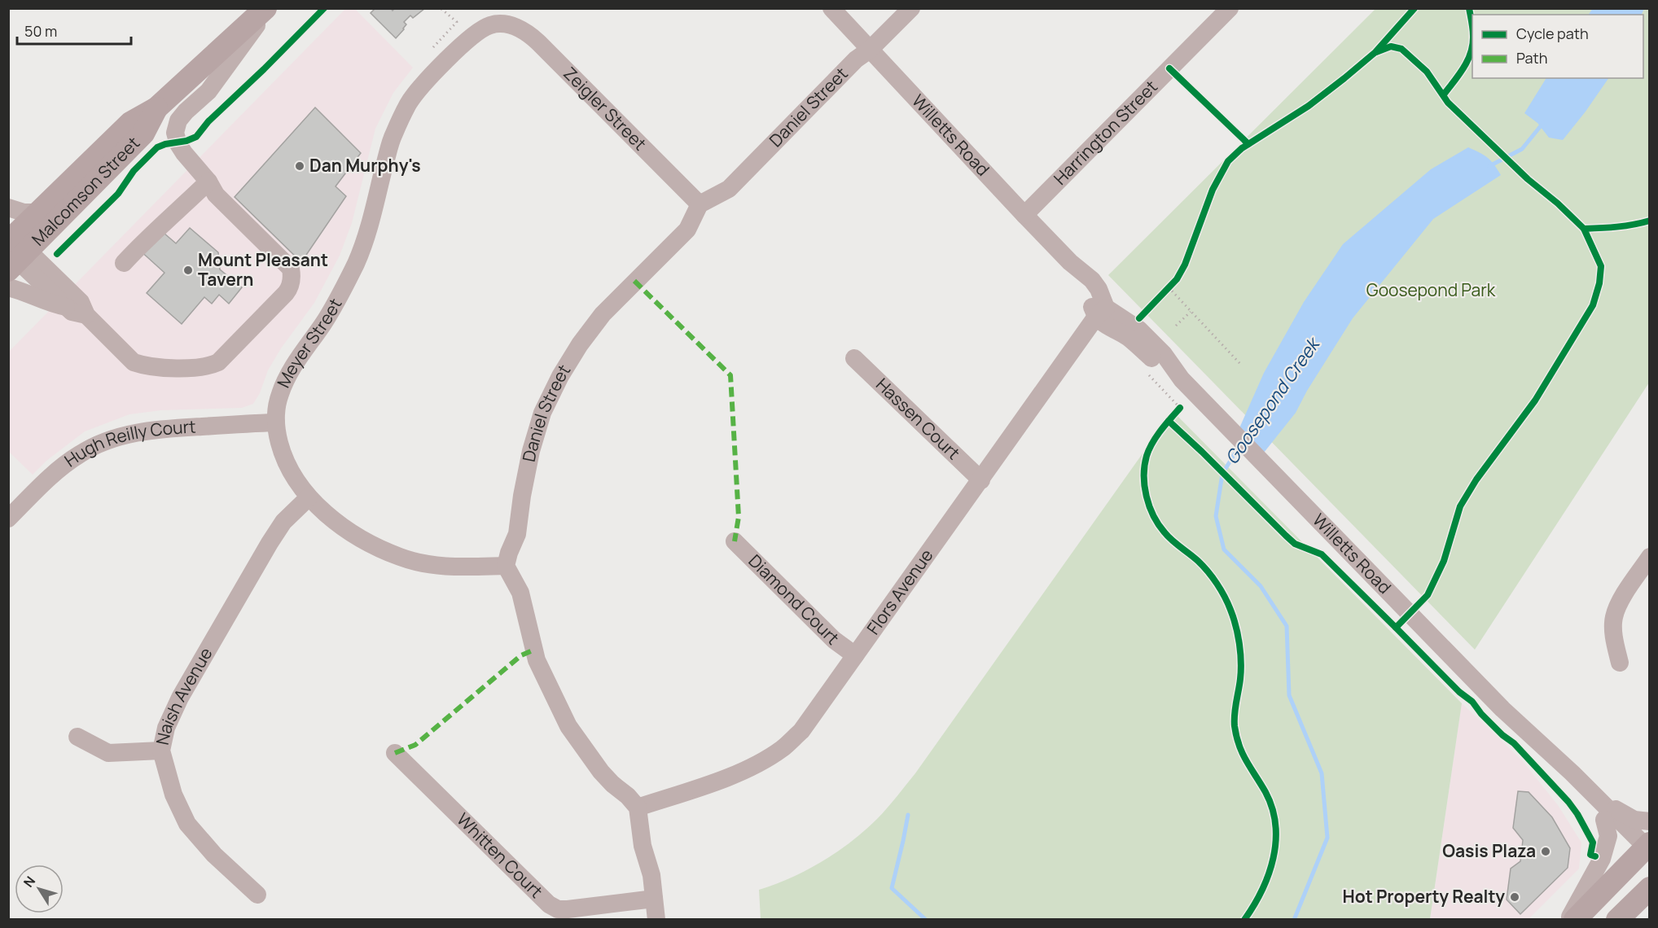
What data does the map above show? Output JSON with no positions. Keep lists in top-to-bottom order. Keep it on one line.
{"streets":{"main road":["Malcomson Street"],"street":["Daniel Street","Zeigler Street","Harrington Street","Willetts Road","Meyer Street","Hassen Court","Hugh Reilly Court","Flors Avenue","Diamond Court","Naish Avenue","Whitten Court"]},"crossings":[["Daniel Street","Zeigler Street"],["Daniel Street","Willetts Road"],["Daniel Street","Meyer Street"],["Zeigler Street","Meyer Street"],["Harrington Street","Willetts Road"],["Willetts Road","Flors Avenue"],["Meyer Street","Hugh Reilly Court"],["Meyer Street","Naish Avenue"],["Hassen Court","Flors Avenue"],["Flors Avenue","Diamond Court"]],"water":["Goosepond Creek"],"parks":["Goosepond Park"],"places":["Dan Murphy's","Mount Pleasant Tavern","Oasis Plaza","Hot Property Realty"],"legend":["Cycle path","Path"],"scale_bar":"50 m","north":"top left"}
